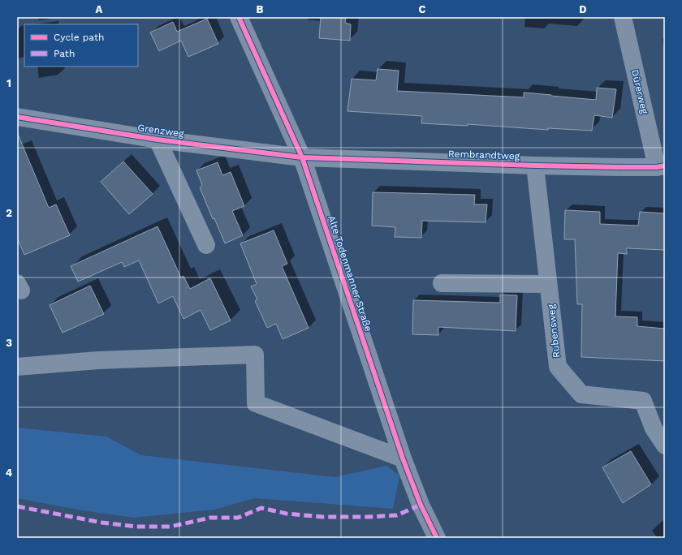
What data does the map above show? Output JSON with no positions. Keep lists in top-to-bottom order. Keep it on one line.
{"streets":{"street":["Dürerweg","Grenzweg","Rembrandtweg","Alte Todenmanner Straße","Rubensweg"]},"crossings":[["Dürerweg","Rembrandtweg"],["Grenzweg","Rembrandtweg"],["Grenzweg","Alte Todenmanner Straße"],["Rembrandtweg","Alte Todenmanner Straße"],["Rembrandtweg","Rubensweg"]],"legend":["Cycle path","Path"],"grid":{"columns":["A","B","C","D"],"rows":["1","2","3","4"]}}
